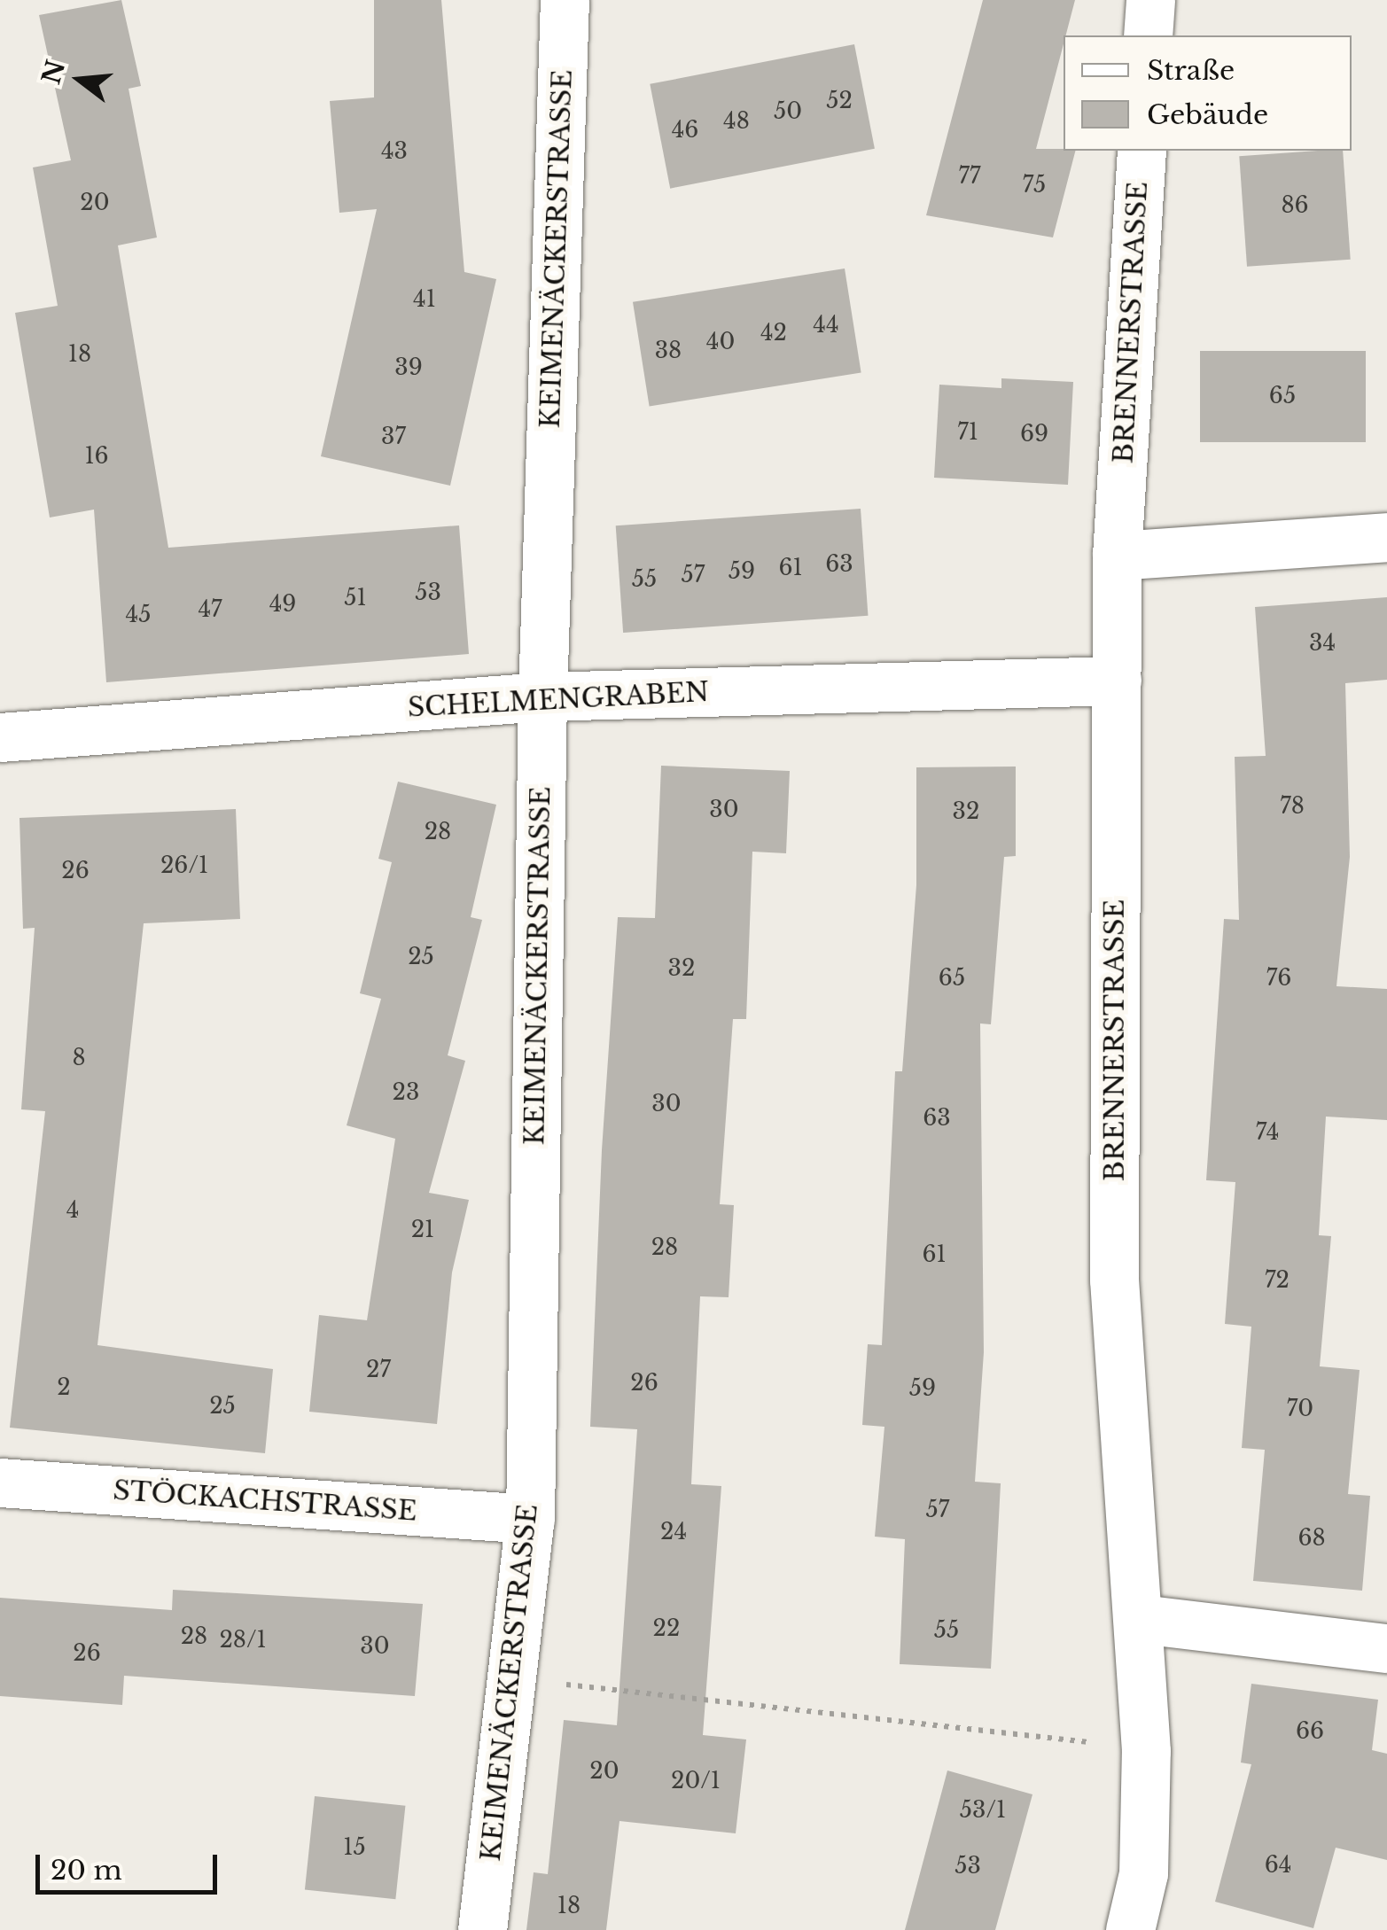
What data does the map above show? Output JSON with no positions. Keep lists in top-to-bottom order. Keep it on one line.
{"streets":{"street":["KEIMENÄCKERSTRASSE","BRENNERSTRASSE","SCHELMENGRABEN","STÖCKACHSTRASSE"]},"crossings":[["KEIMENÄCKERSTRASSE","SCHELMENGRABEN"],["KEIMENÄCKERSTRASSE","STÖCKACHSTRASSE"],["BRENNERSTRASSE","SCHELMENGRABEN"]],"house_numbers":["52","50","48","46","43","77","75","20","86","41","44","42","40","38","18","39","65","71","69","37","16","63","61","59","57","55","53","51","49","47","45","34","78","30","32","28","26/1","26","25","32","65","76","8","23","30","63","74","4","21","28","61","72","27","26","2","59","25","70","57","24","68","22","55","28","28/1","30","26","66","20","20/1","53/1","15","64","53","18"],"legend":["Straße","Gebäude"],"scale_bar":"20 m","north":"left"}
